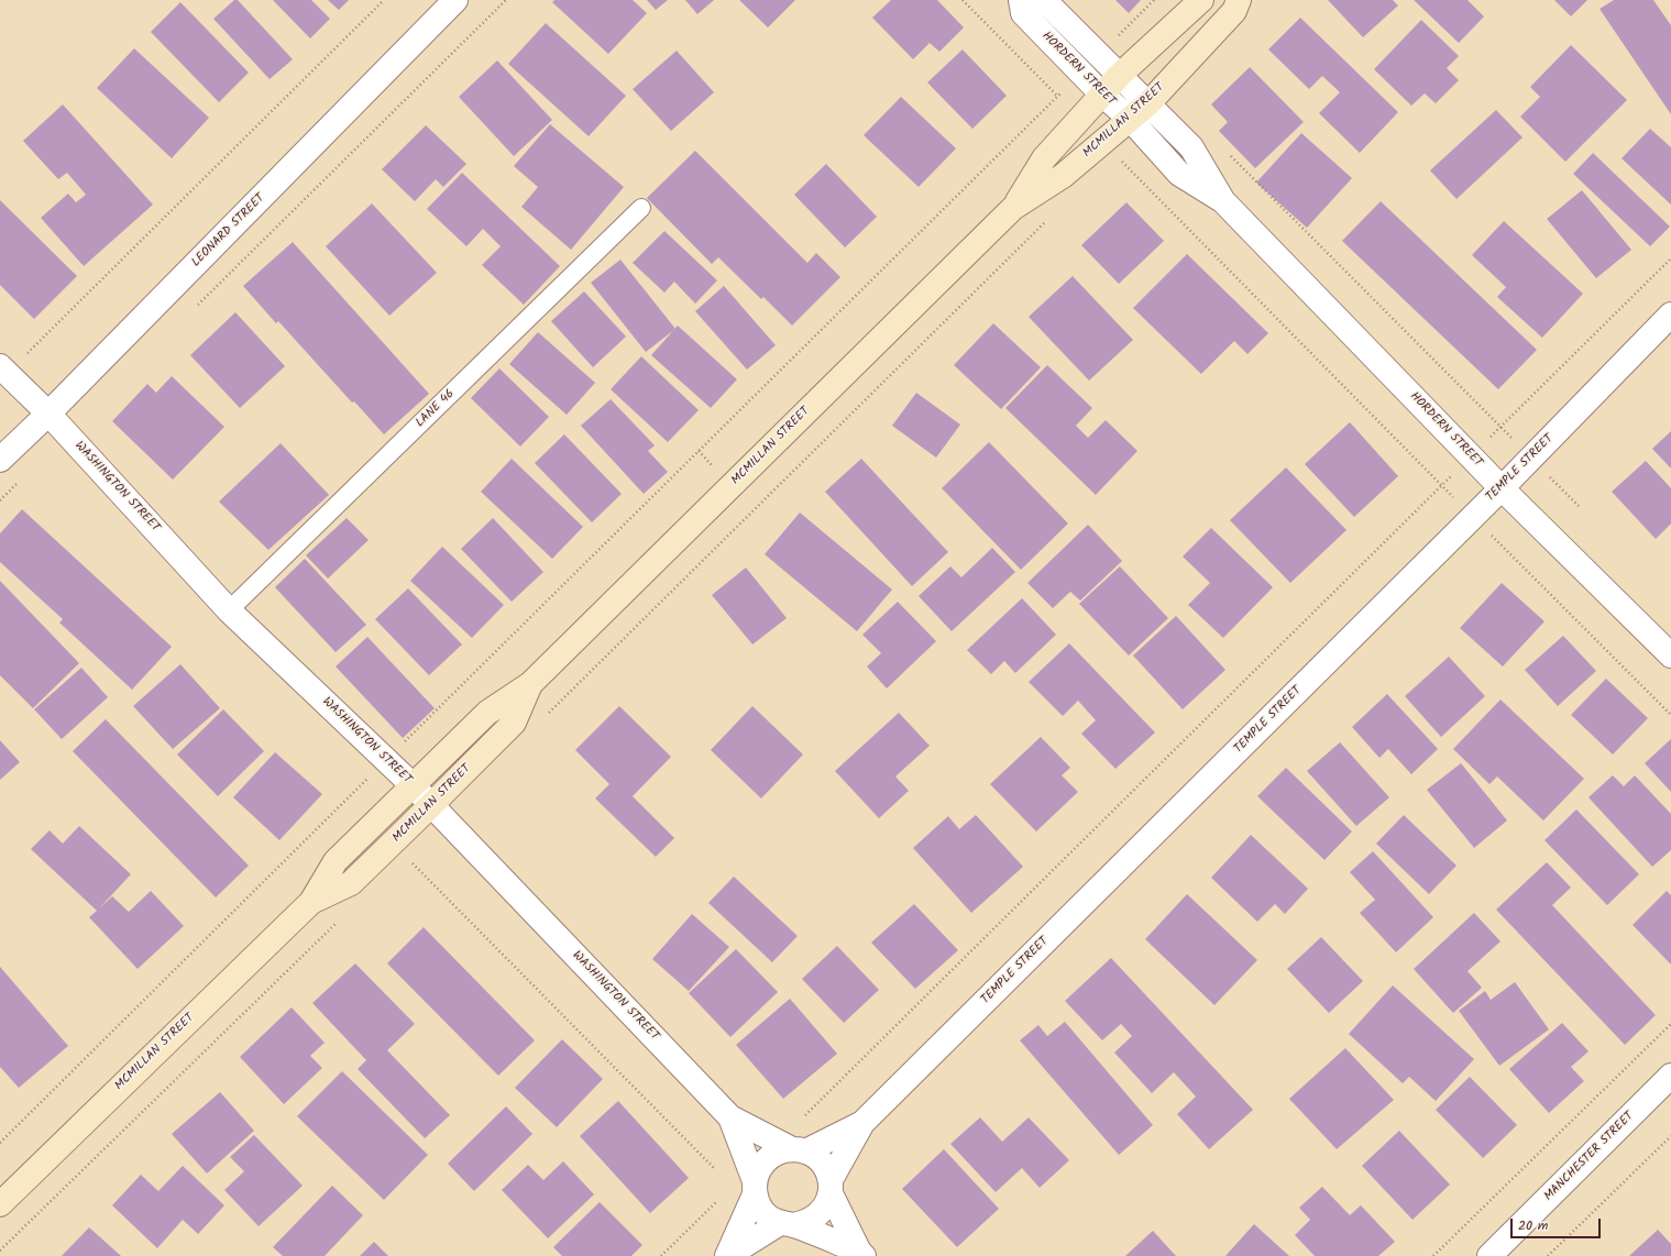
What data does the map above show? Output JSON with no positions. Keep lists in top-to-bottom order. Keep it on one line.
{"streets":{"main road":["MCMILLAN STREET"],"street":["HORDERN STREET","LEONARD STREET","TEMPLE STREET","WASHINGTON STREET","MANCHESTER STREET"],"lane":["LANE 46"]},"crossings":[["HORDERN STREET","MCMILLAN STREET"],["HORDERN STREET","TEMPLE STREET"],["MCMILLAN STREET","WASHINGTON STREET"],["LEONARD STREET","WASHINGTON STREET"],["LANE 46","WASHINGTON STREET"],["TEMPLE STREET","WASHINGTON STREET"]],"scale_bar":"20 m"}
